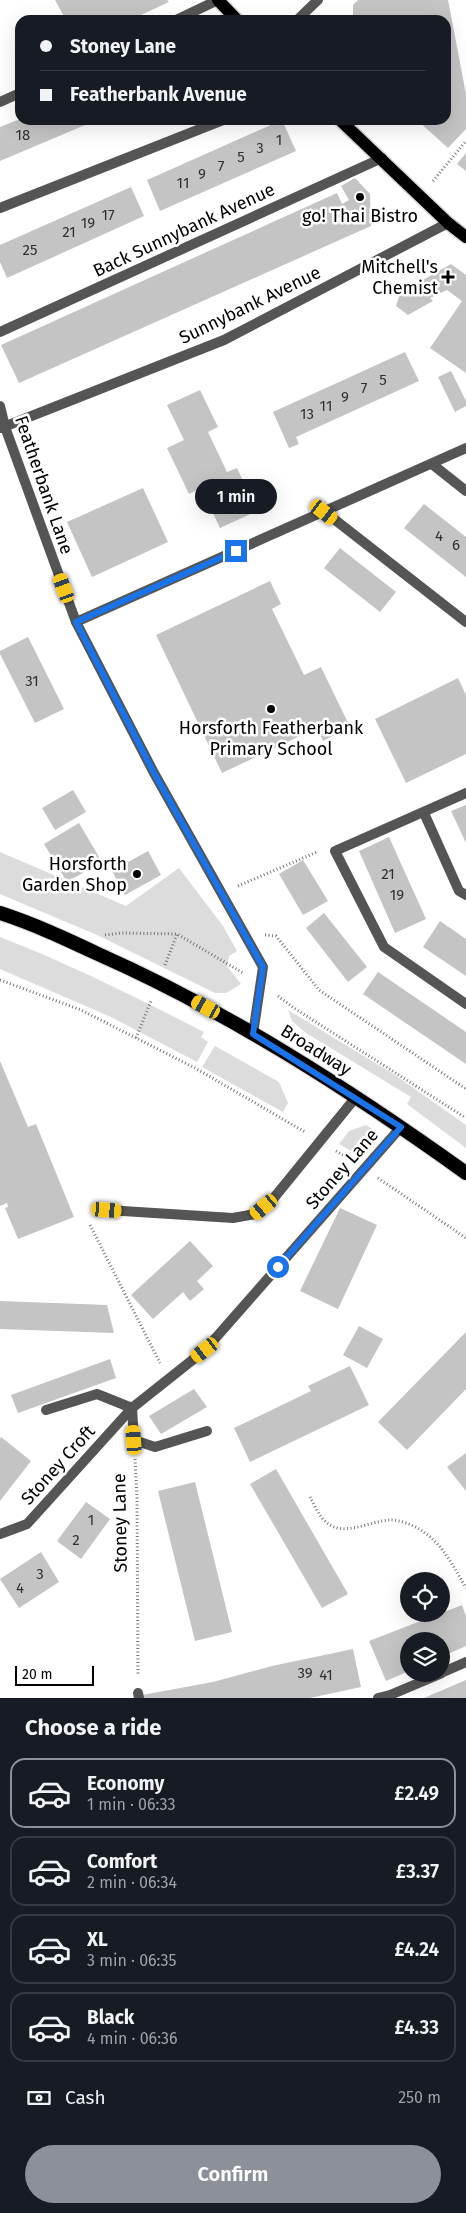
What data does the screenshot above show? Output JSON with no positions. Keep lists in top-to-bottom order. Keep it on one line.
{"streets":{"highway":["Broadway"],"street":["Back Sunnybank Avenue","Sunnybank Avenue","Featherbank Lane","Stoney Lane","Stoney Croft"]},"crossings":[["Sunnybank Avenue","Featherbank Lane"],["Featherbank Lane","Broadway"],["Broadway","Stoney Lane"],["Stoney Lane","Stoney Croft"]],"places":{"other":["go! Thai Bistro","Horsforth Featherbank Primary School","Horsforth Garden Shop"],"health":["Mitchell's Chemist"]},"house_numbers":["18","1","3","5","7","9","11","17","19","21","25","5","7","9","11","13","4","6","31","21","19","1","2","3","4","39","41"],"scale_bar":"20 m","page":{"banner":["Stoney Lane","Featherbank Avenue"],"bubble":"1 min","scale":"20 m","heading":"Choose a ride","list":[{"name":"Economy","note":"1 min · 06:33","value":"£2.49"},{"name":"Comfort","note":"2 min · 06:34","value":"£3.37"},{"name":"XL","note":"3 min · 06:35","value":"£4.24"},{"name":"Black","note":"4 min · 06:36","value":"£4.33"}],"pay":["Cash","250 m"],"buttons":"Confirm"}}
